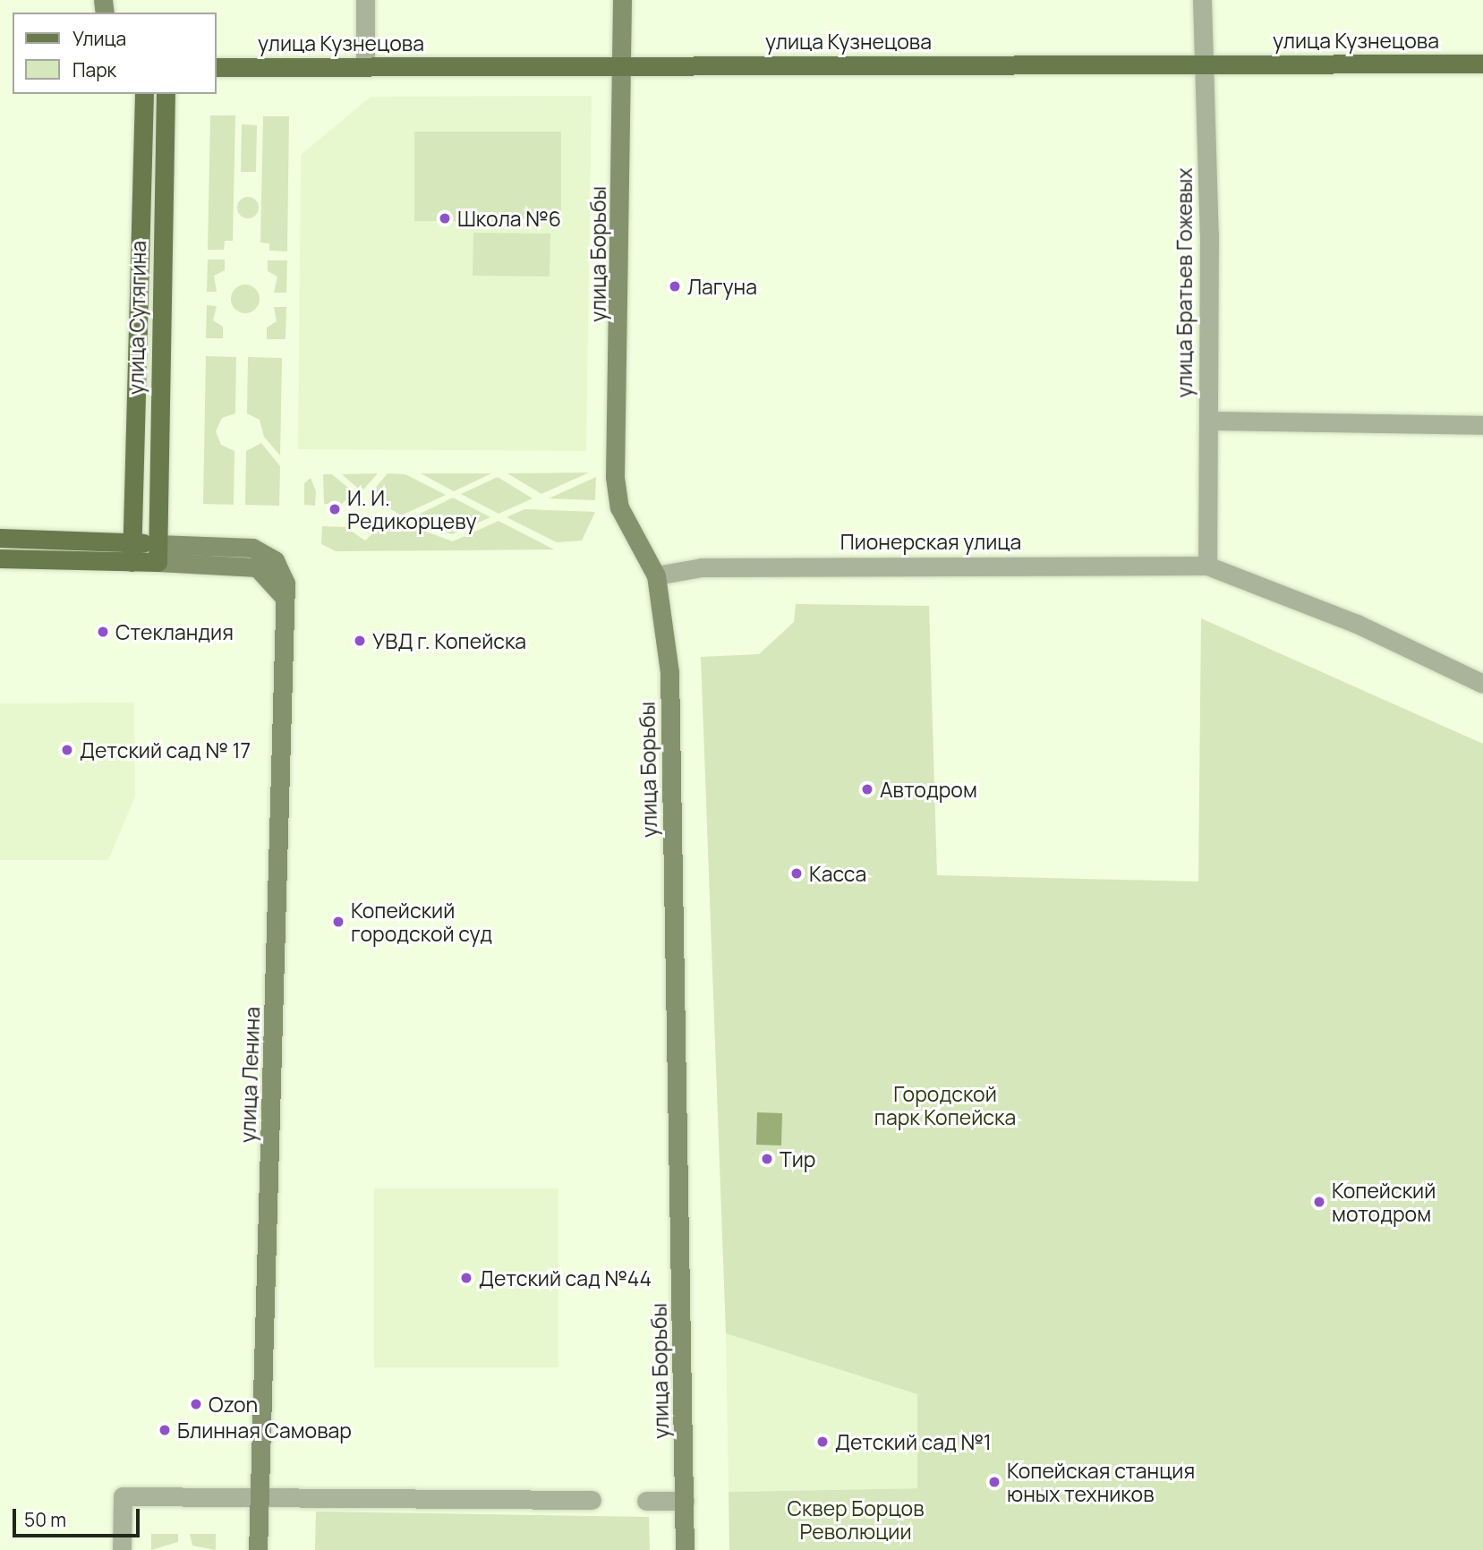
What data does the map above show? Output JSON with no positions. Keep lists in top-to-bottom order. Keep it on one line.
{"streets":{"main road":["улица Кузнецова","улица Сутягина"],"street":["улица Борьбы","улица Братьев Гожевых","Пионерская улица","улица Ленина"]},"crossings":[["улица Кузнецова","улица Борьбы"],["улица Кузнецова","улица Братьев Гожевых"],["улица Борьбы","Пионерская улица"],["улица Братьев Гожевых","Пионерская улица"],["улица Сутягина","улица Ленина"]],"parks":["Городской парк Копейска","Сквер Борцов Революции"],"places":["Школа №6","Лагуна","И. И. Редикорцеву","Стекландия","УВД г. Копейска","Детский сад № 17","Автодром","Касса","Копейский городской суд","Тир","Копейский мотодром","Детский сад №44","Ozon","Блинная Самовар","Детский сад №1","Копейская станция юных техников"],"legend":["Улица","Парк"],"scale_bar":"50 m"}
